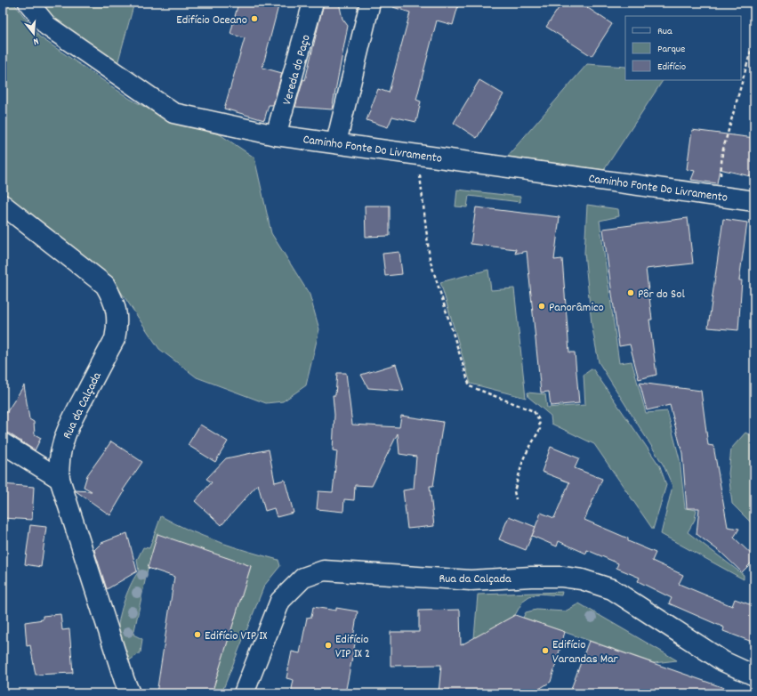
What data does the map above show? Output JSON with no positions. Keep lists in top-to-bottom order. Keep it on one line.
{"streets":{"street":["Vereda do Paço","Caminho Fonte Do Livramento","Rua da Calçada"]},"crossings":[["Vereda do Paço","Caminho Fonte Do Livramento"]],"places":["Edifício Oceano","Pôr do Sol","Panorâmico","Edifício VIP IX","Edifício VIP IX 2","Edifício Varandas Mar"],"legend":["Rua","Parque","Edifício"],"north":"bottom"}
